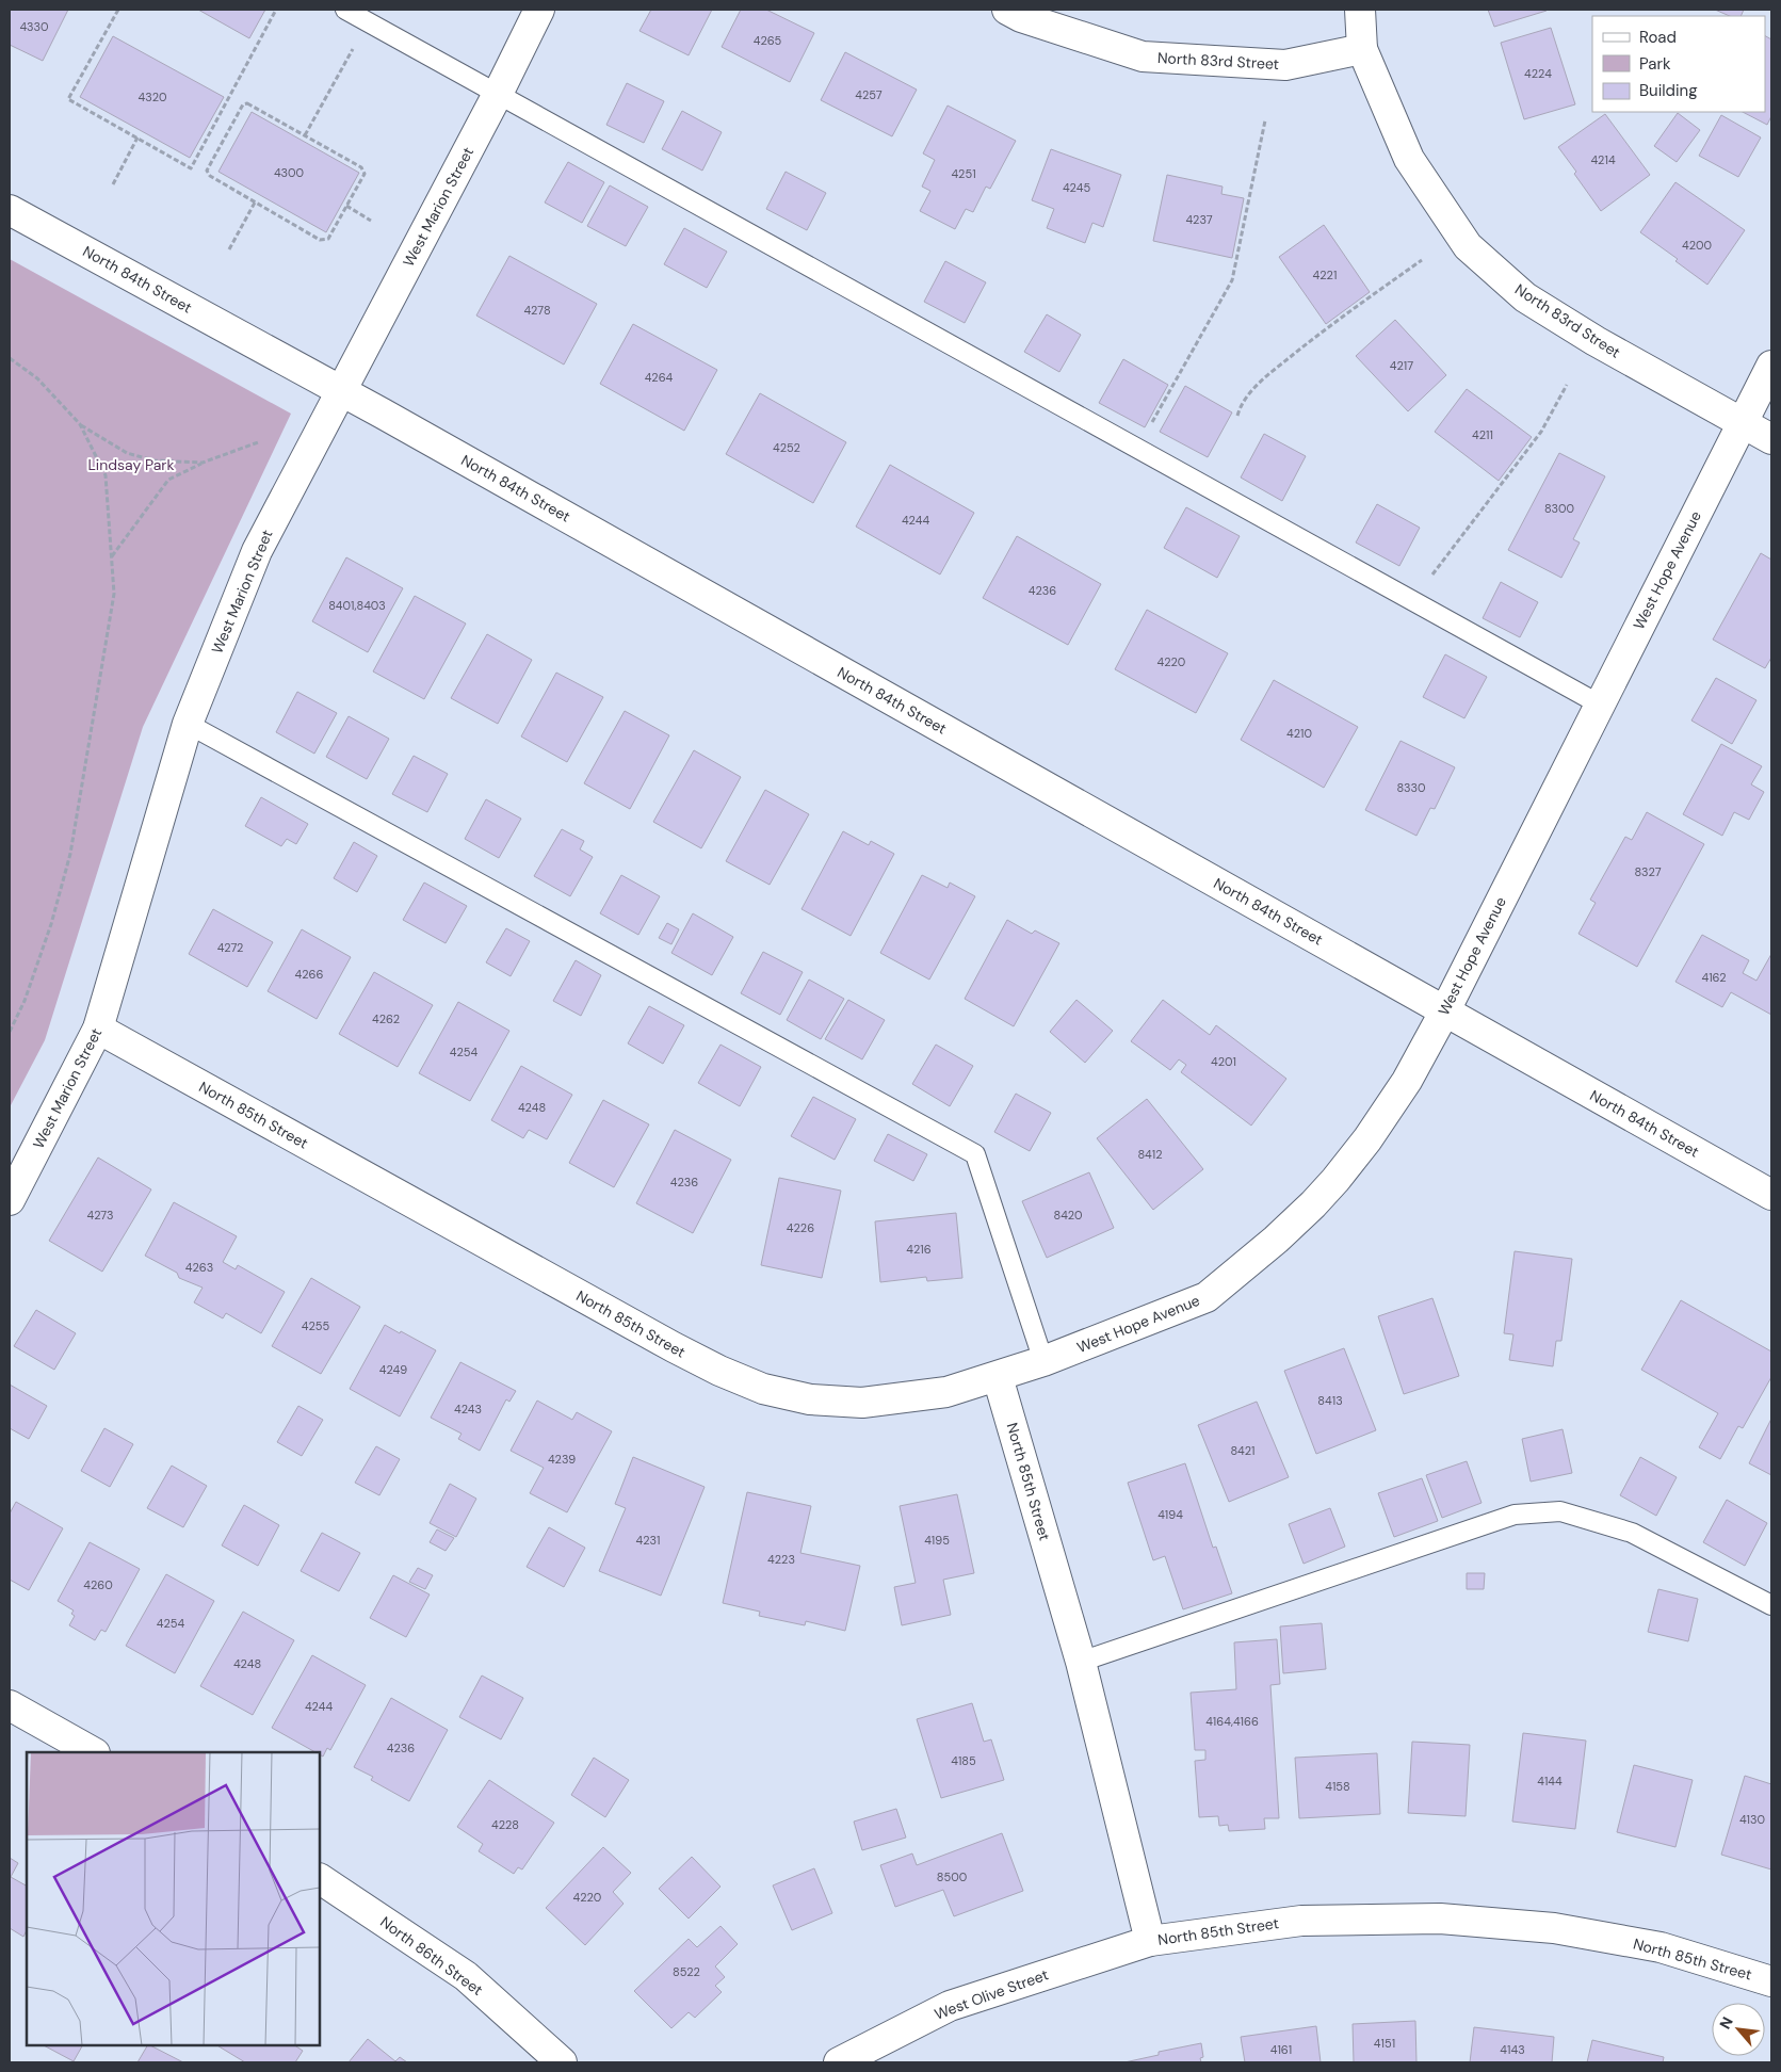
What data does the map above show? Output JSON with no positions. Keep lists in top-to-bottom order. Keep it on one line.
{"streets":{"street":["North 83rd Street","West Marion Street","North 84th Street","West Hope Avenue","North 85th Street","North 86th Street","West Olive Street"]},"crossings":[["North 83rd Street","West Hope Avenue"],["West Marion Street","North 84th Street"],["West Marion Street","North 85th Street"],["North 84th Street","West Hope Avenue"],["West Hope Avenue","North 85th Street"],["North 85th Street","West Olive Street"]],"parks":["Lindsay Park"],"house_numbers":["4330","4265","4224","4257","4320","4214","4300","4251","4245","4237","4200","4221","4278","4217","4264","4211","4252","8300","4244","4236","8401,8403","4220","4210","8330","8327","4272","4266","4162","4262","4254","4201","4248","8412","4236","4273","8420","4226","4216","4263","4255","4249","8413","4243","8421","4239","4194","4231","4195","4223","4260","4254","4248","4244","4164,4166","4236","4185","4144","4158","4130","4228","8500","4220","8522","4151","4161","4143"],"legend":["Road","Park","Building"],"north":"top left"}
